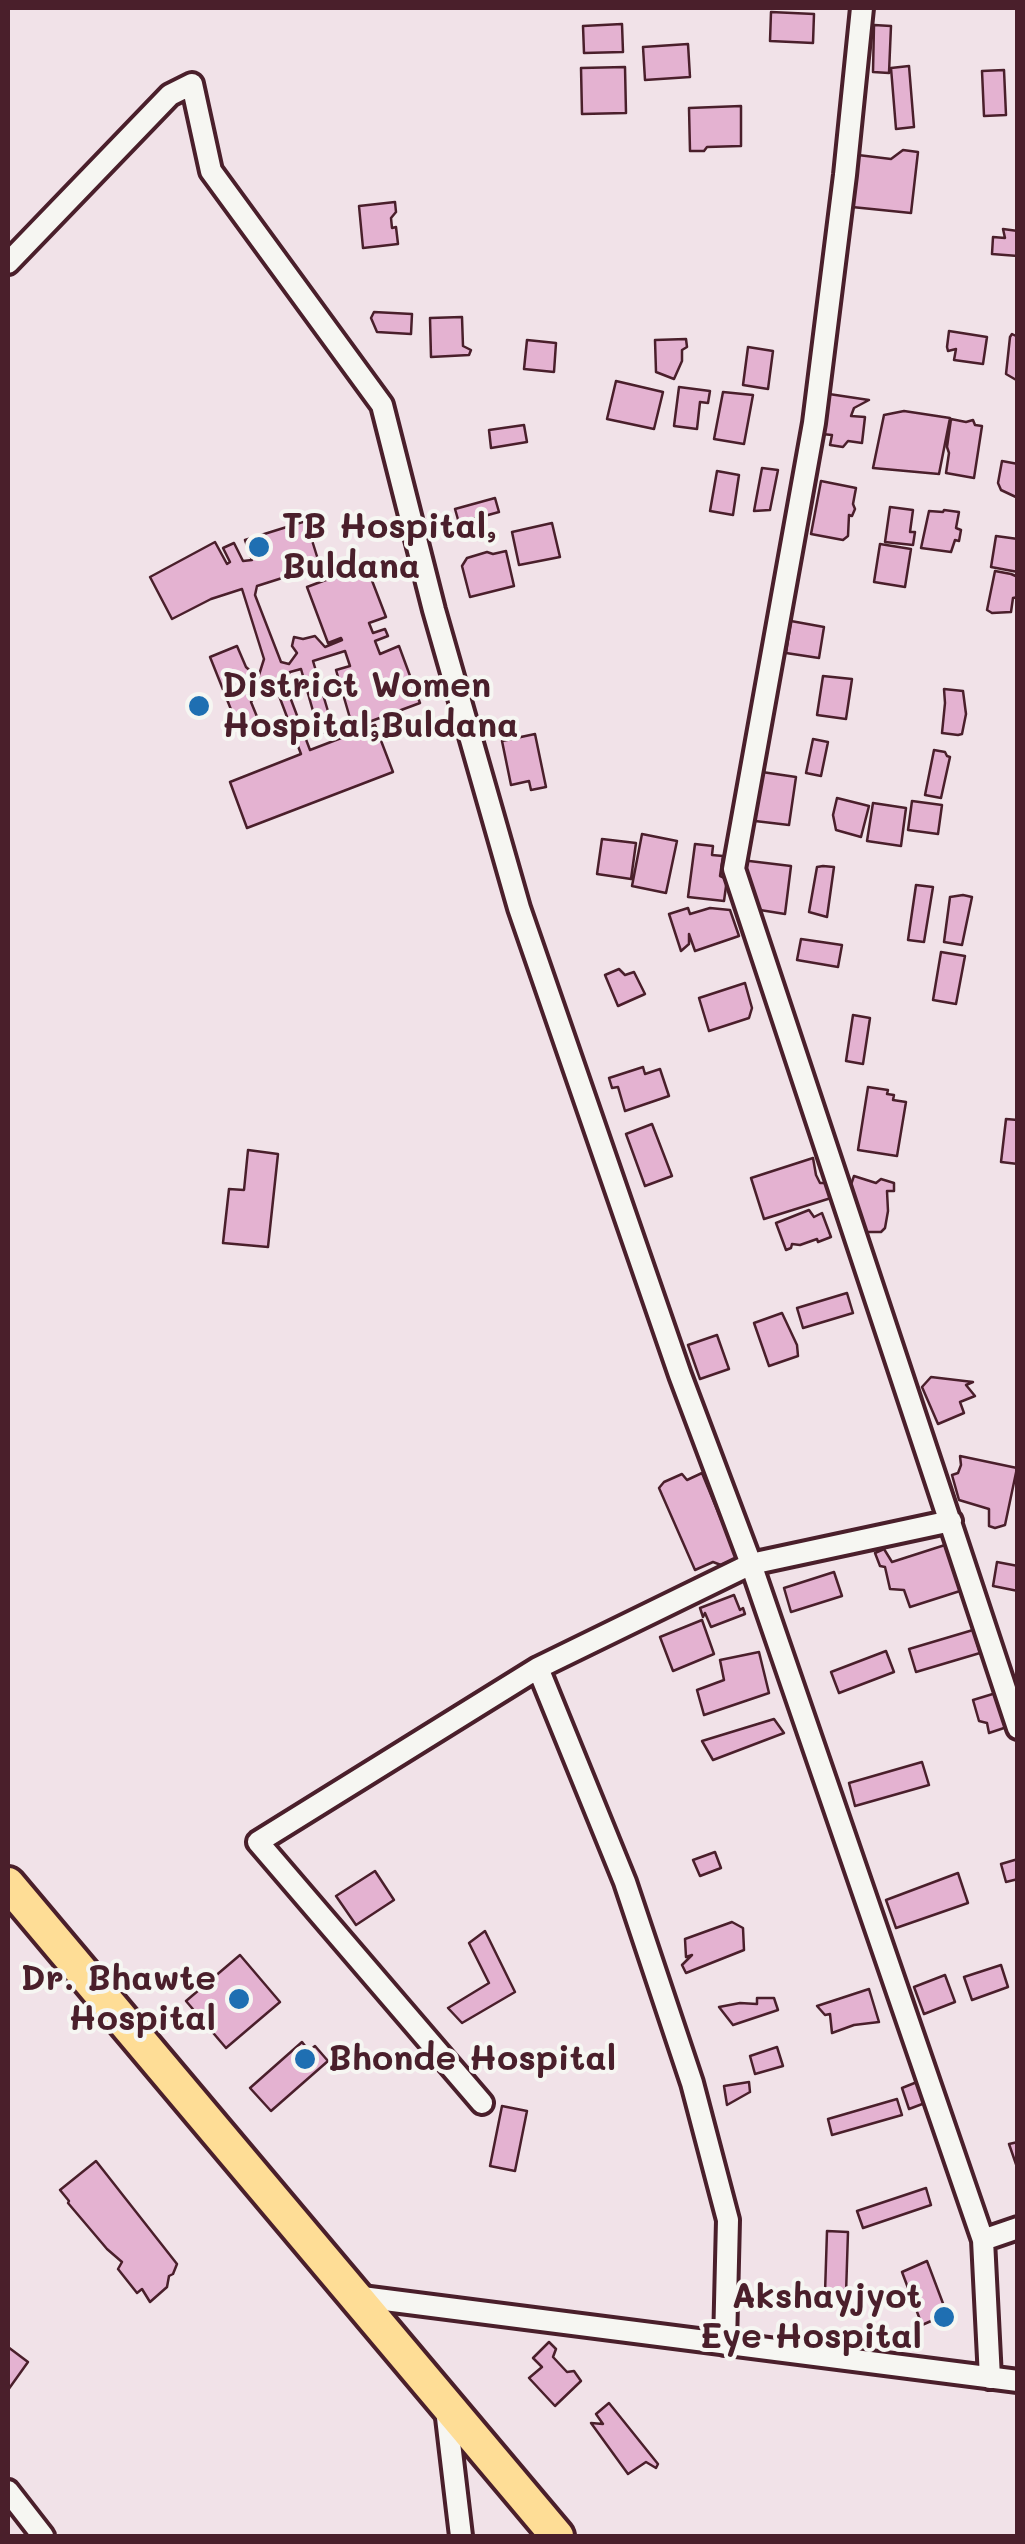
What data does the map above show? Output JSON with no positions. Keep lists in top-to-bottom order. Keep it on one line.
{"places":["TB Hospital, Buldana","District Women Hospital,Buldana","Dr. Bhawte Hospital","Bhonde Hospital","Akshayjyot Eye Hospital"]}
